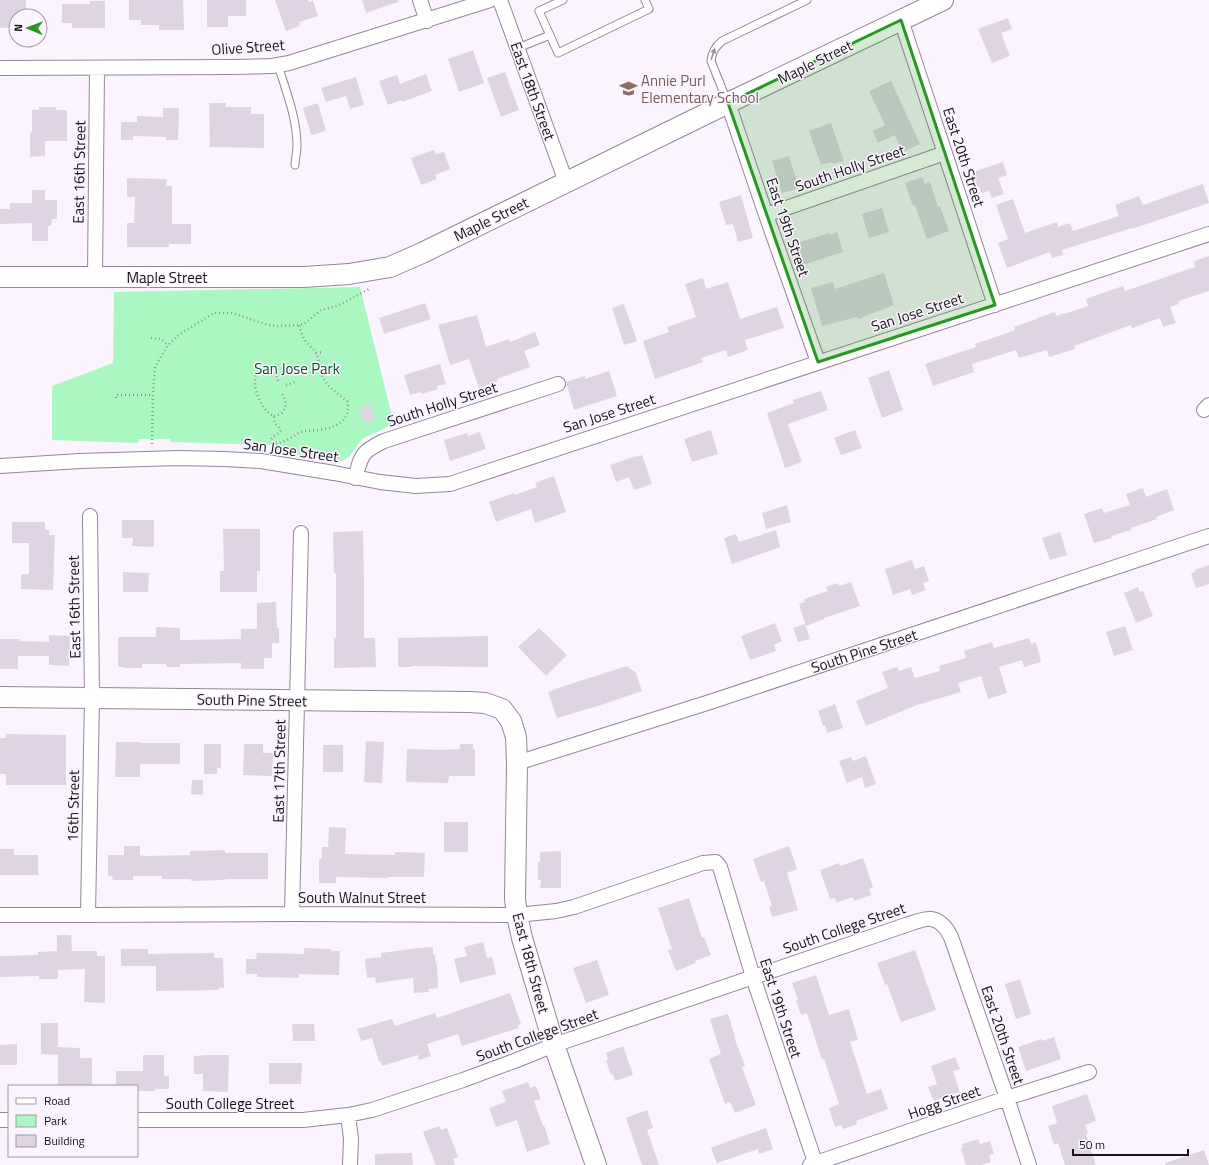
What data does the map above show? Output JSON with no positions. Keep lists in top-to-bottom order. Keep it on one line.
{"streets":{"street":["Olive Street","Maple Street","East 18th Street","East 20th Street","South Holly Street","East 16th Street","East 19th Street","San Jose Street","South Pine Street","East 17th Street","16th Street","South Walnut Street","South College Street","Hogg Street"]},"crossings":[["Olive Street","East 16th Street"],["Maple Street","East 18th Street"],["Maple Street","East 20th Street"],["Maple Street","East 16th Street"],["Maple Street","East 19th Street"],["East 18th Street","South Pine Street"],["East 18th Street","South Walnut Street"],["East 18th Street","South College Street"],["East 20th Street","South Holly Street"],["East 20th Street","San Jose Street"],["East 20th Street","South College Street"],["East 20th Street","Hogg Street"],["South Holly Street","East 19th Street"],["South Holly Street","San Jose Street"],["East 16th Street","South Pine Street"],["East 16th Street","16th Street"],["East 19th Street","San Jose Street"],["East 19th Street","South Walnut Street"],["East 19th Street","South College Street"],["East 19th Street","Hogg Street"],["South Pine Street","East 17th Street"],["South Pine Street","16th Street"],["East 17th Street","South Walnut Street"],["16th Street","South Walnut Street"]],"parks":["San Jose Park"],"places":{"school or university":["Annie Purl Elementary School"]},"legend":["Road","Park","Building"],"scale_bar":"50 m","north":"left"}
